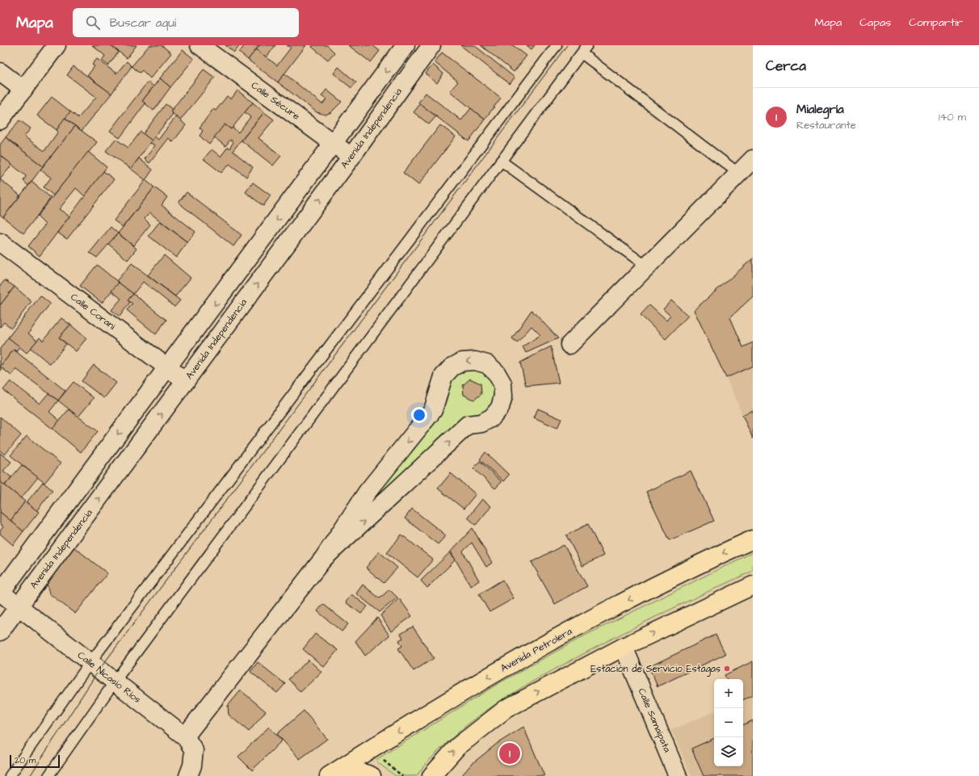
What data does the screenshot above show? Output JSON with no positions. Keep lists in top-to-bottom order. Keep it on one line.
{"streets":{"main road":["Avenida Petrolera"],"street":["Calle Sécure","Avenida Independencia","Calle Corani","Calle Nicasio Ríos","Calle Samaipata"]},"crossings":[["Calle Sécure","Avenida Independencia"],["Avenida Independencia","Calle Corani"],["Avenida Independencia","Calle Nicasio Ríos"]],"places":["Estación de Servicio Estagas"],"scale_bar":"20 m","page":{"header":"Mapa","search":"Buscar aquí","nav":["Mapa","Capas","Compartir"],"heading":"Cerca","list":[{"mark":"1","name":"Mialegría","note":"Restaurante","value":"140 m"}],"map_buttons":["+","−"],"pins":"1","scale":"20 m"}}
